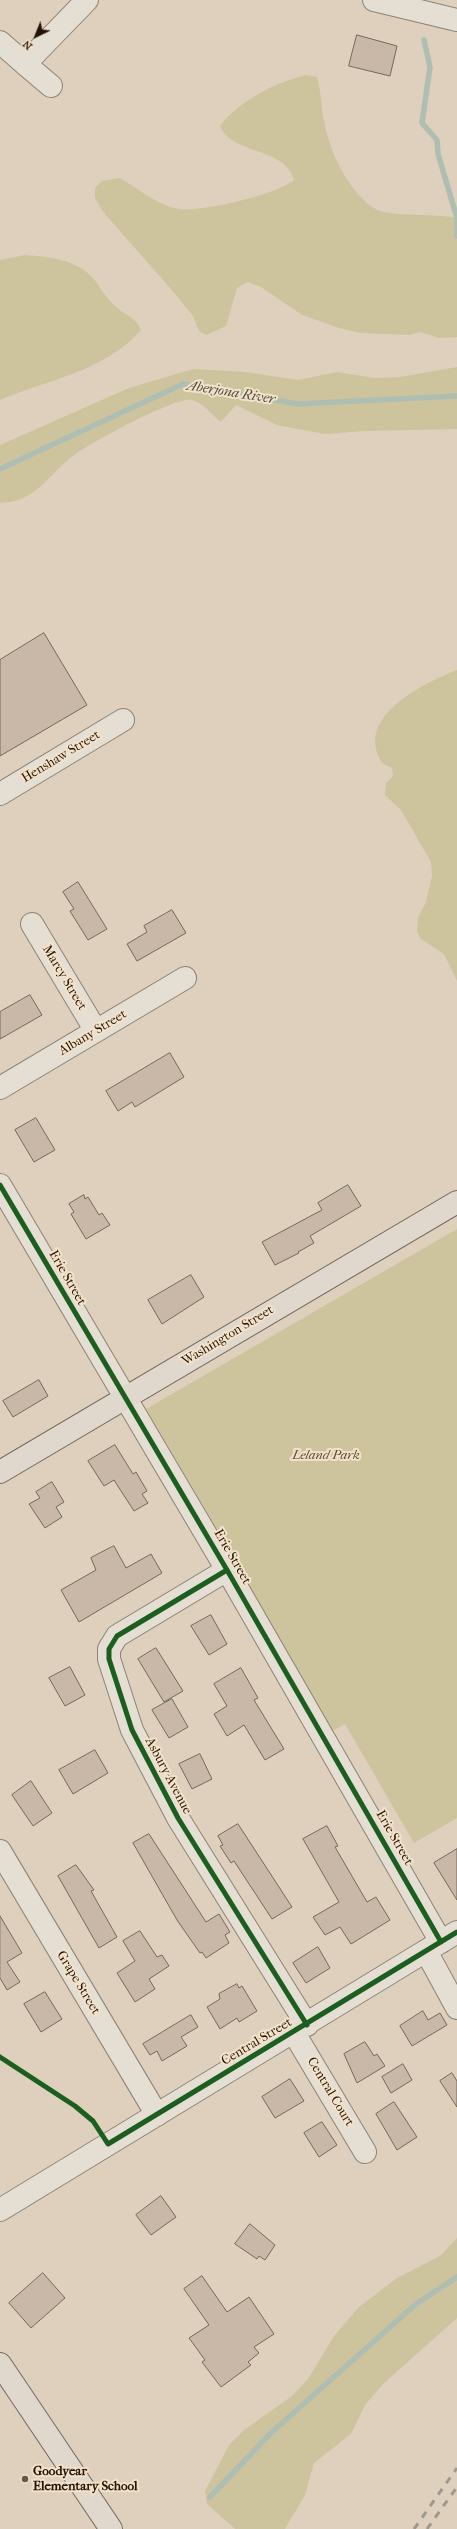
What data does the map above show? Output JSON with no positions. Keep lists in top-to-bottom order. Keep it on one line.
{"streets":{"main road":["Washington Street"],"street":["Henshaw Street","Marcy Street","Albany Street","Erie Street","Asbury Avenue","Grape Street","Central Street","Central Court"]},"crossings":[["Marcy Street","Albany Street"],["Erie Street","Washington Street"],["Erie Street","Asbury Avenue"],["Erie Street","Central Street"],["Asbury Avenue","Central Street"],["Asbury Avenue","Central Court"],["Grape Street","Central Street"],["Central Street","Central Court"]],"water":["Aberjona River"],"parks":["Leland Park"],"places":["Goodyear Elementary School"],"north":"bottom left"}
